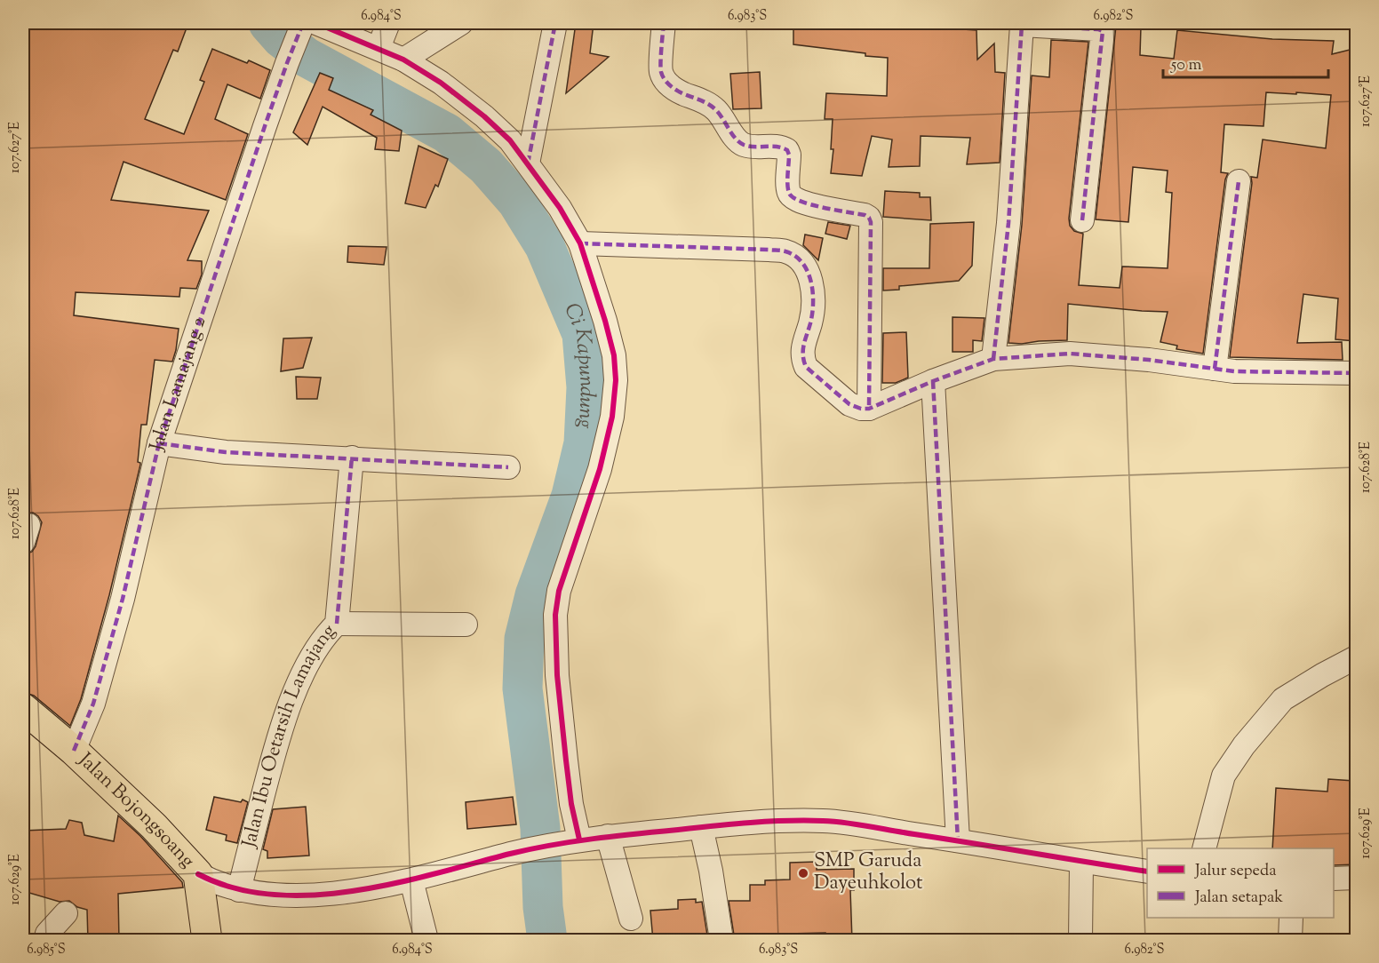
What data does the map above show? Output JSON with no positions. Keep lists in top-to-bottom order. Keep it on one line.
{"streets":{"main road":["Jalan Bojongsoang"],"street":["Jalan Lamajang 2","Jalan Ibu Oetarsih Lamajang"]},"crossings":[["Jalan Lamajang 2","Jalan Bojongsoang"]],"water":["Ci Kapundung"],"places":["SMP Garuda Dayeuhkolot"],"legend":["Jalur sepeda","Jalan setapak"],"scale_bar":"50 m","coordinates":["6.984°S","6.983°S","6.982°S","107.627°E","107.628°E","107.629°E","6.985°S"]}
